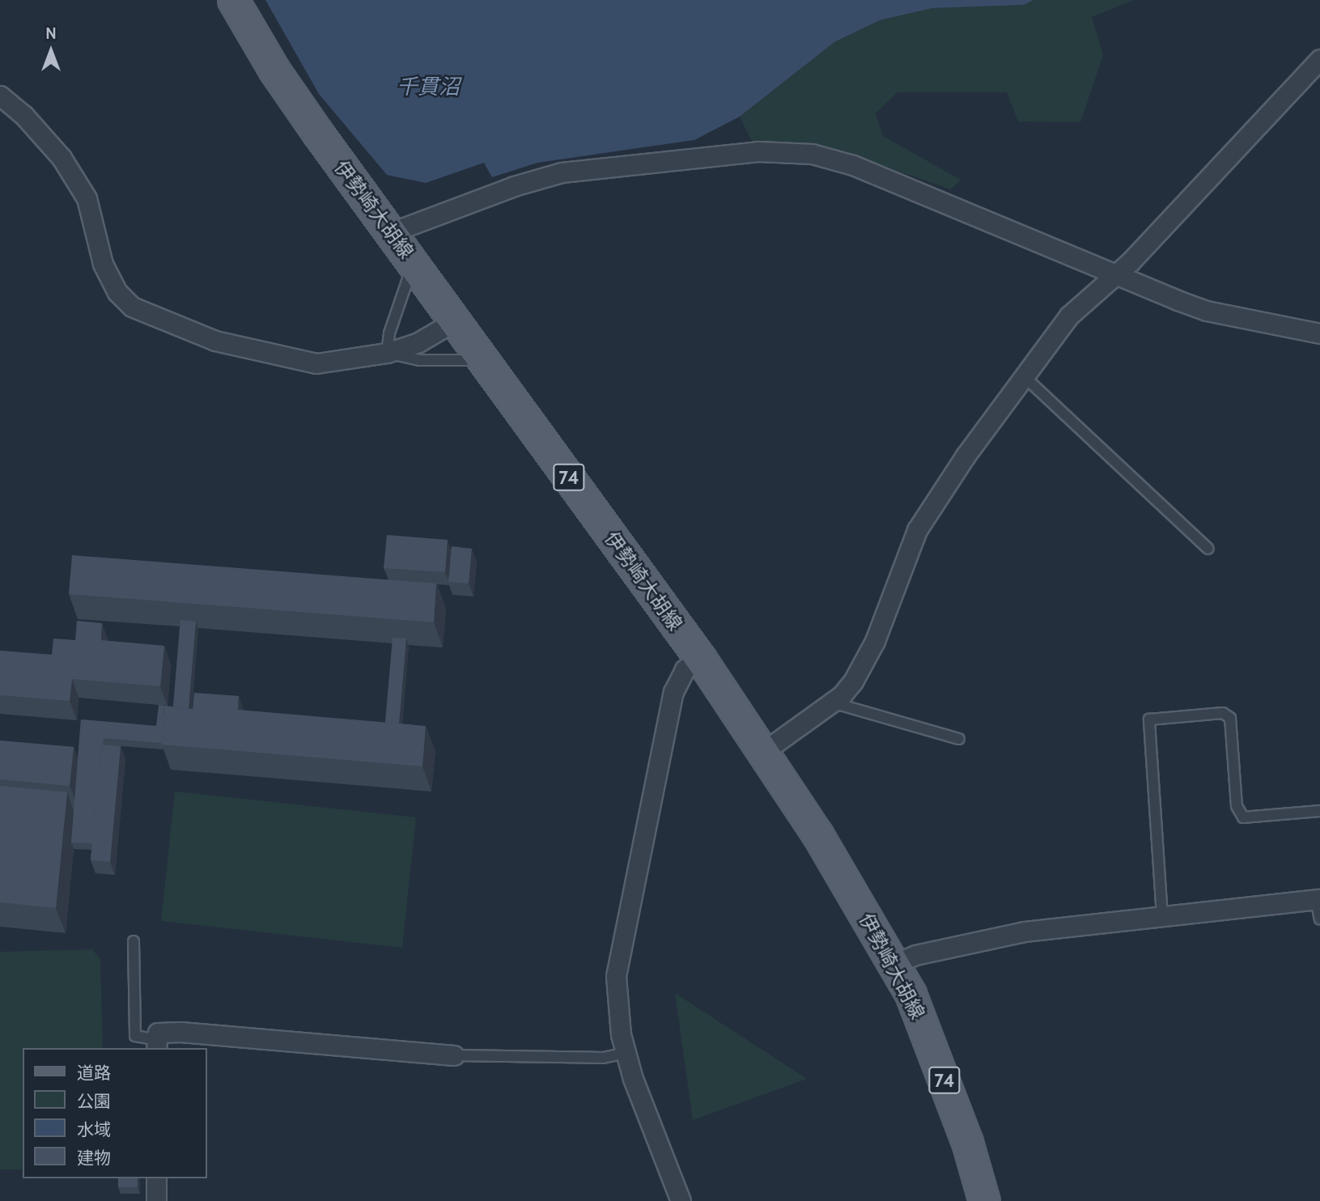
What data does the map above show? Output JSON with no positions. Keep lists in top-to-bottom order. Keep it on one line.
{"streets":{"main road":["伊勢崎大胡線","74"]},"water":["千貫沼"],"legend":["道路","公園","水域","建物"],"north":"top"}
